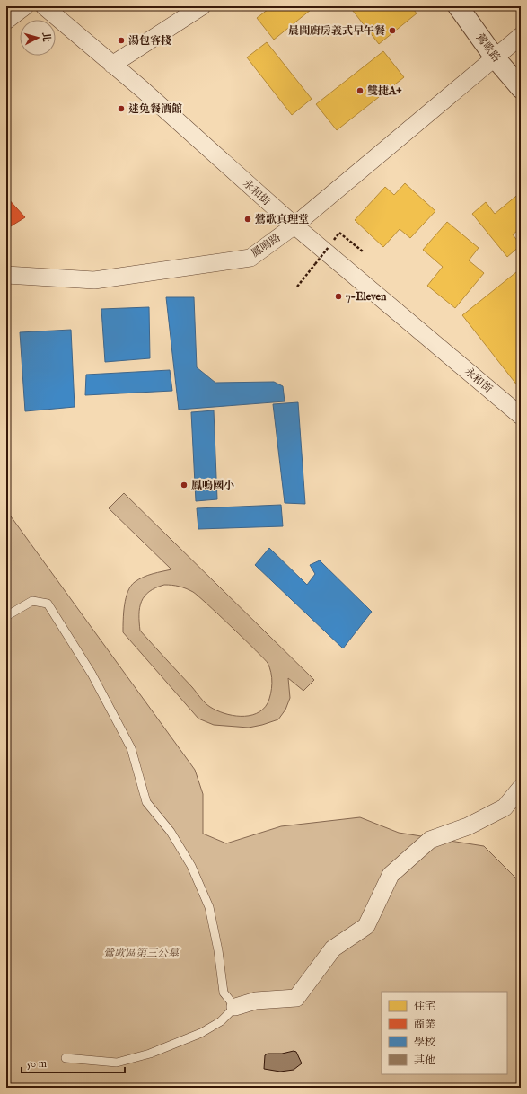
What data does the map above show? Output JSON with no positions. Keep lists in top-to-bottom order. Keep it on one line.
{"streets":{"street":["鶯歌路","永和街","鳳鳴路"]},"crossings":[["鶯歌路","鳳鳴路"],["永和街","鳳鳴路"]],"parks":["鶯歌區第三公墓"],"places":["晨間廚房義式早午餐","湯包客棧","雙捷A+","迷兔餐酒館","鶯歌真理堂","7-Eleven","鳳鳴國小"],"legend":["住宅","商業","學校","其他"],"scale_bar":"50 m","north":"right"}
